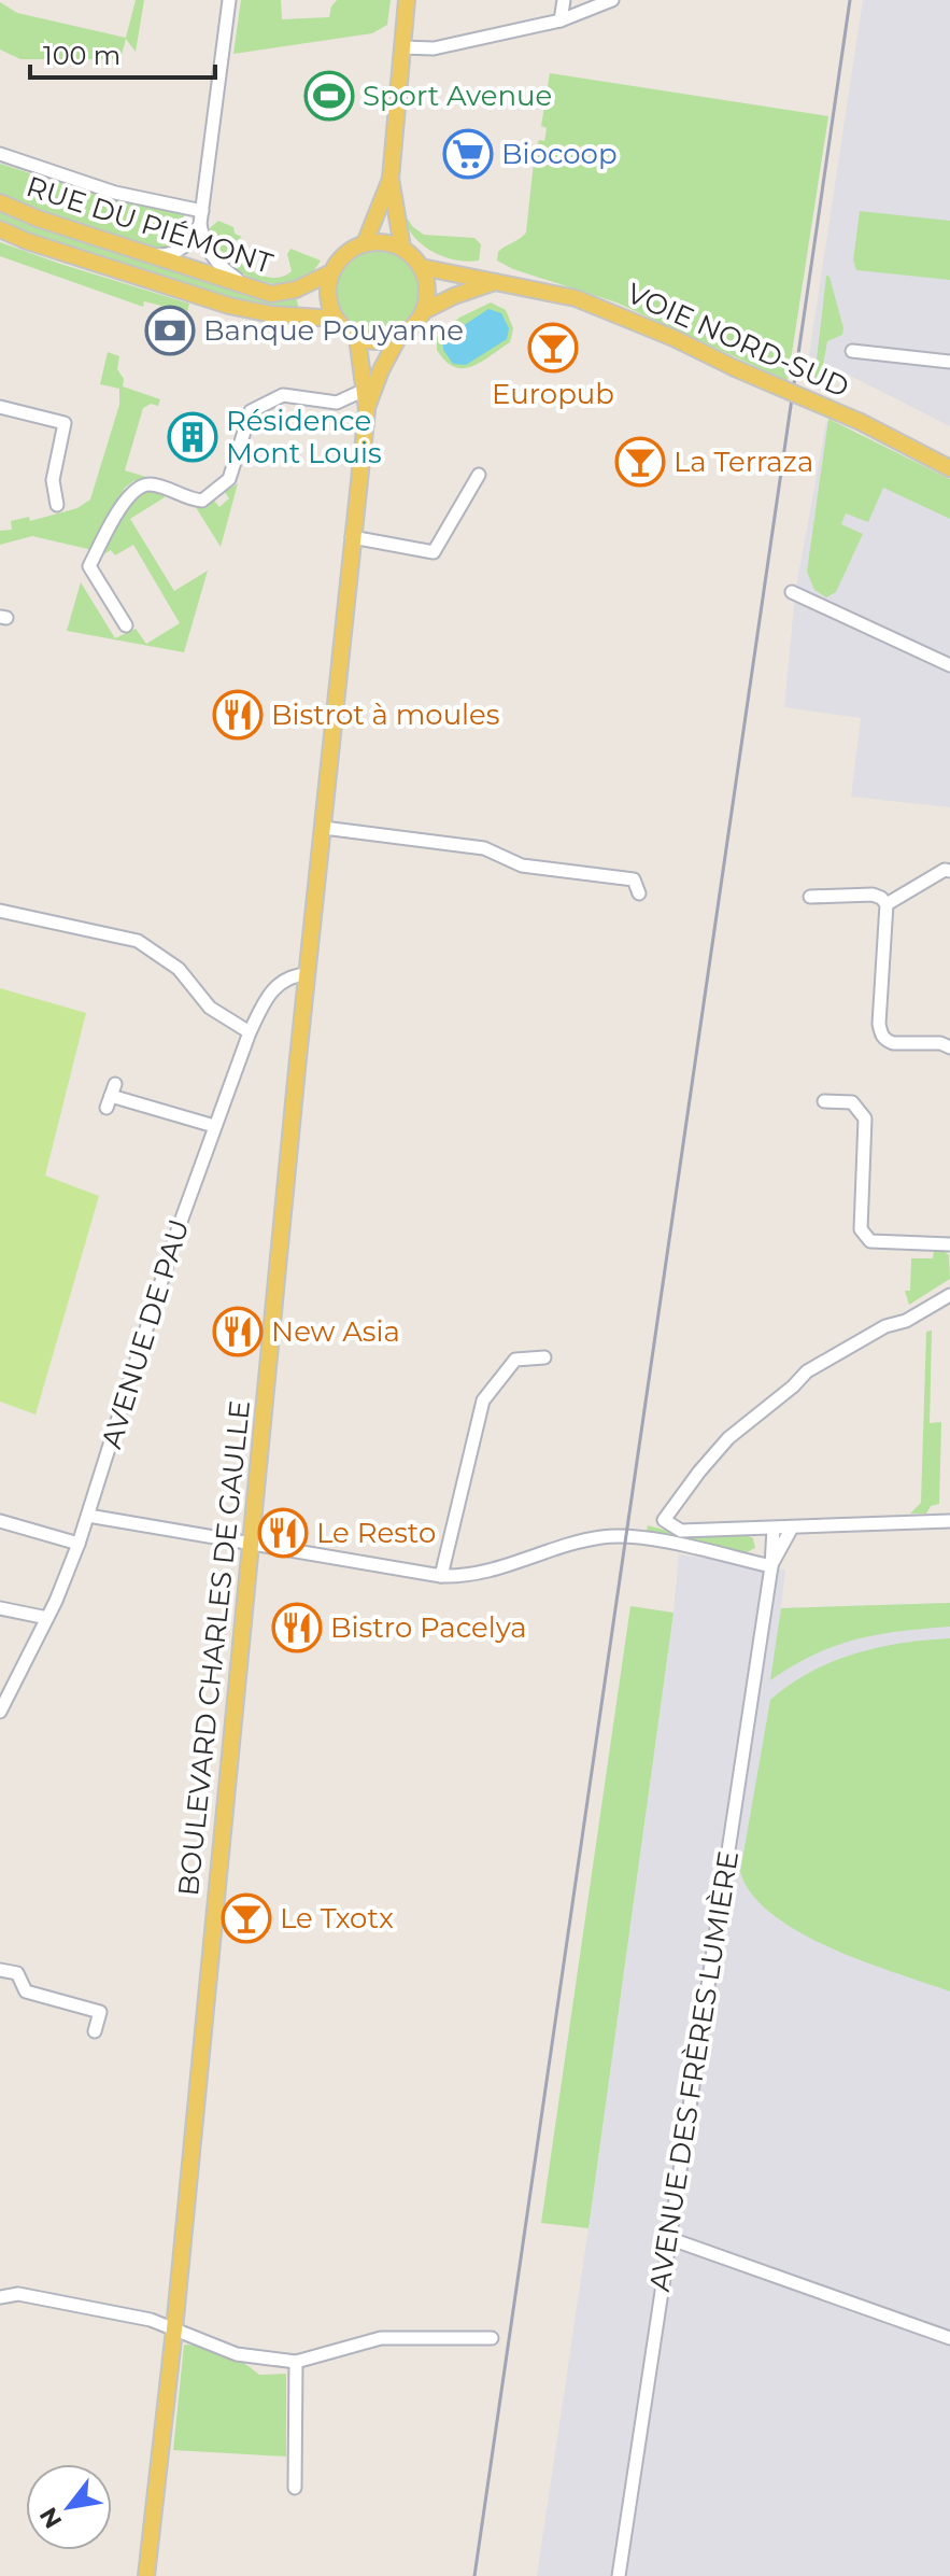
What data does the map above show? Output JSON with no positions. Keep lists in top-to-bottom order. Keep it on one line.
{"streets":{"main road":["RUE DU PIÉMONT","VOIE NORD-SUD","BOULEVARD CHARLES DE GAULLE"],"street":["AVENUE DE PAU","AVENUE DES FRÈRES LUMIÈRE"]},"crossings":[["RUE DU PIÉMONT","VOIE NORD-SUD"],["AVENUE DE PAU","BOULEVARD CHARLES DE GAULLE"]],"places":{"sports":["Sport Avenue"],"supermarket":["Biocoop"],"bank":["Banque Pouyanne"],"bar":["Europub","La Terraza","Le Txotx"],"building":["Résidence Mont Louis"],"restaurant":["Bistrot à moules","New Asia","Le Resto","Bistro Pacelya"]},"scale_bar":"100 m","north":"bottom left"}
